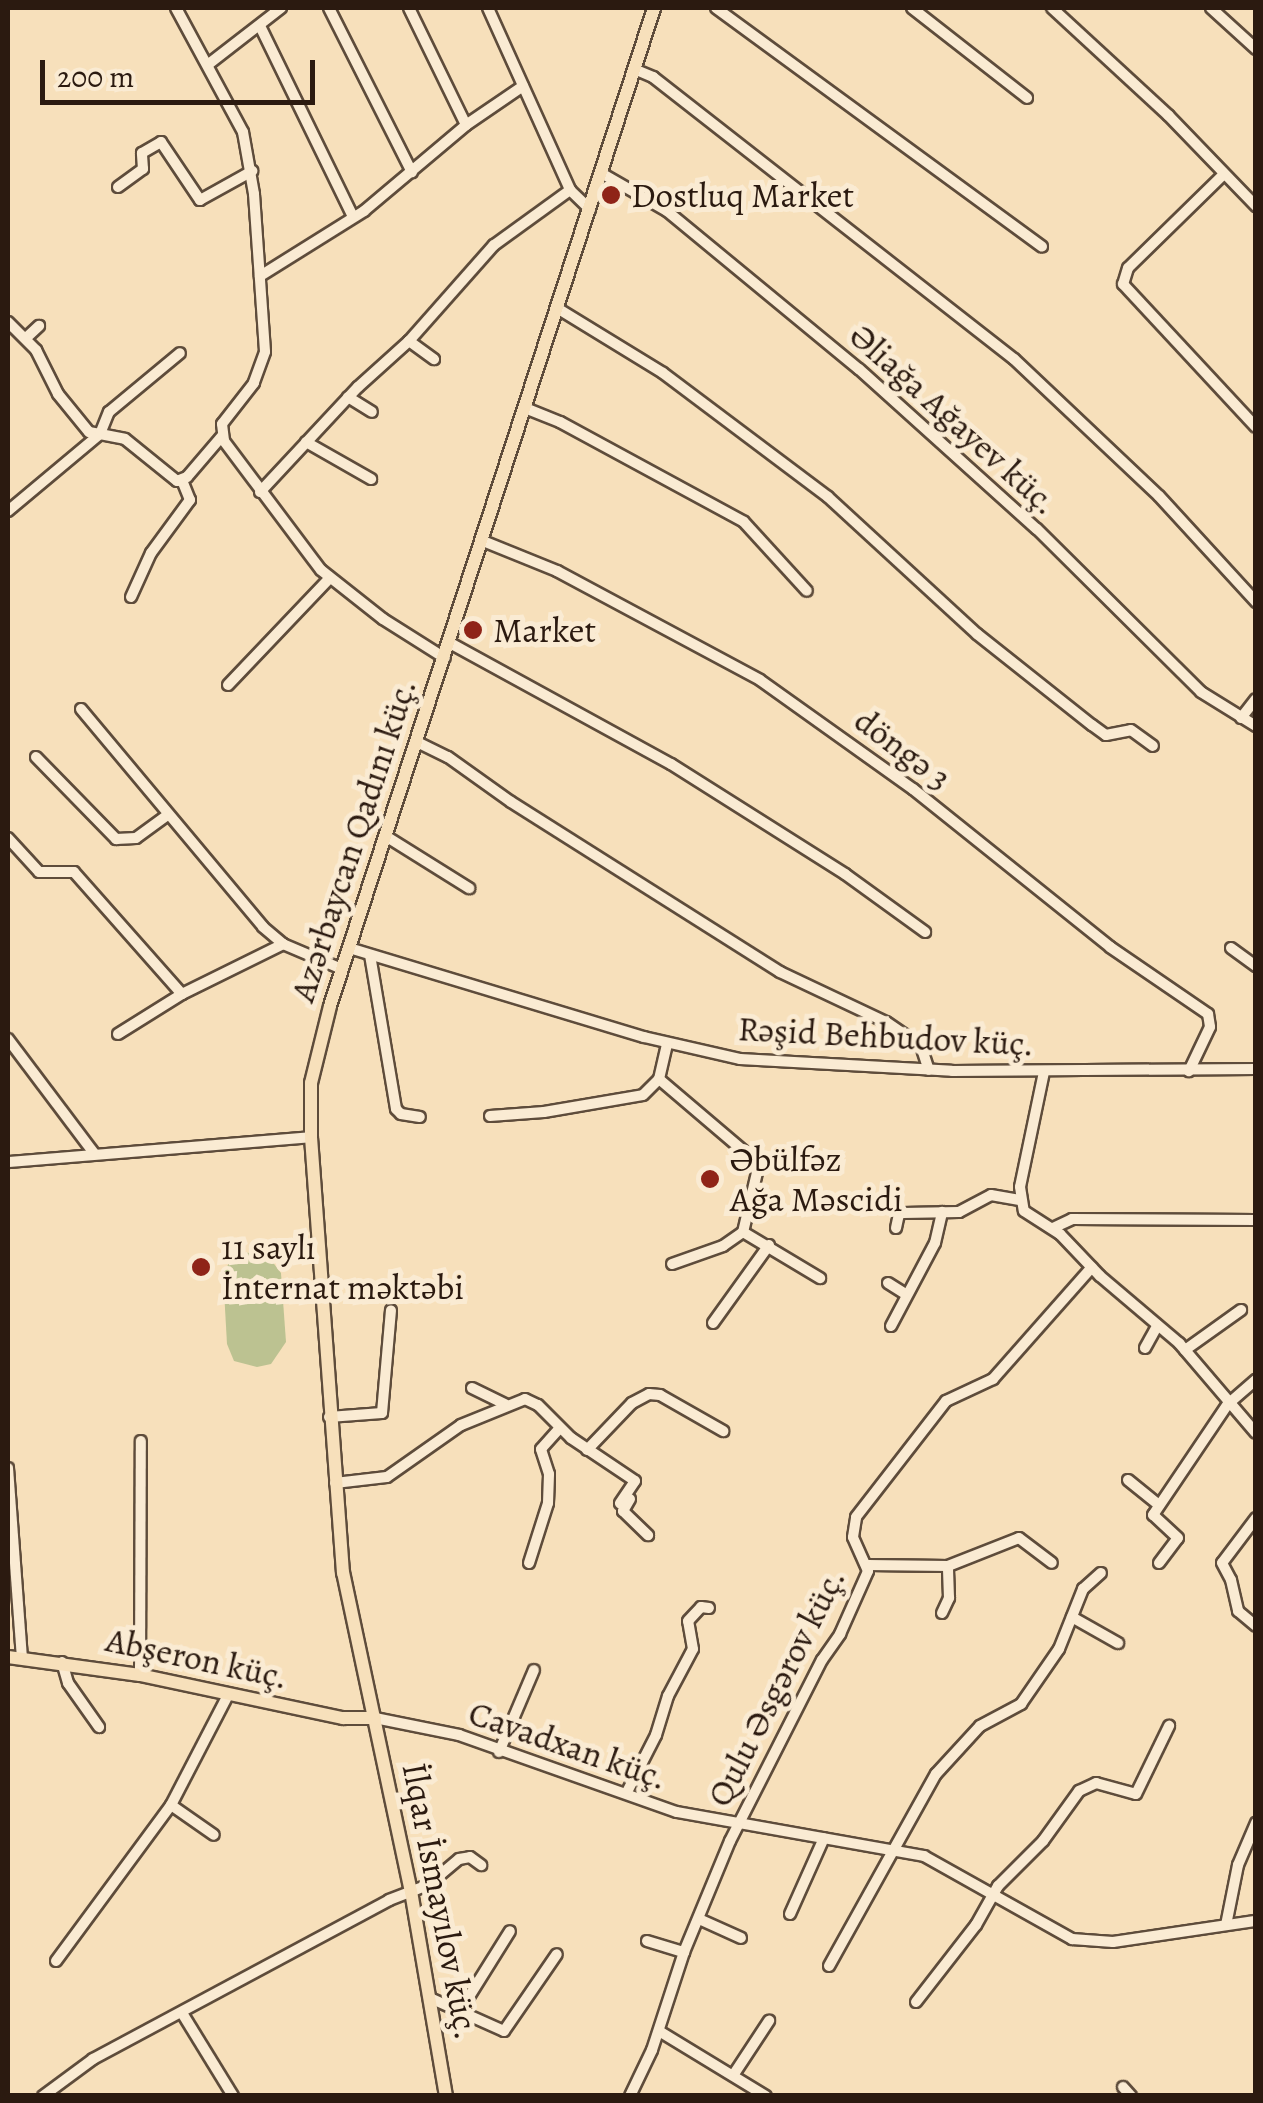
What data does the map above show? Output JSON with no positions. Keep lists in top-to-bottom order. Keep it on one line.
{"streets":{"main road":["Azərbaycan Qadını küç.","Abşeron küç.","İlqar İsmayılov küç."],"street":["Əliağa Ağayev küç.","döngə 3","Rəşid Behbudov küç.","Qulu Əsgərov küç.","Cavadxan küç."]},"crossings":[["Əliağa Ağayev küç.","Azərbaycan Qadını küç."],["döngə 3","Azərbaycan Qadını küç."],["döngə 3","Rəşid Behbudov küç."],["Azərbaycan Qadını küç.","Rəşid Behbudov küç."],["Azərbaycan Qadını küç.","Abşeron küç."],["Azərbaycan Qadını küç.","Cavadxan küç."],["Azərbaycan Qadını küç.","İlqar İsmayılov küç."],["Abşeron küç.","Cavadxan küç."],["Abşeron küç.","İlqar İsmayılov küç."],["Qulu Əsgərov küç.","Cavadxan küç."],["Cavadxan küç.","İlqar İsmayılov küç."]],"places":["Dostluq Market","Market","Əbülfəz Ağa Məscidi","11 saylı İnternat məktəbi"],"scale_bar":"200 m"}
